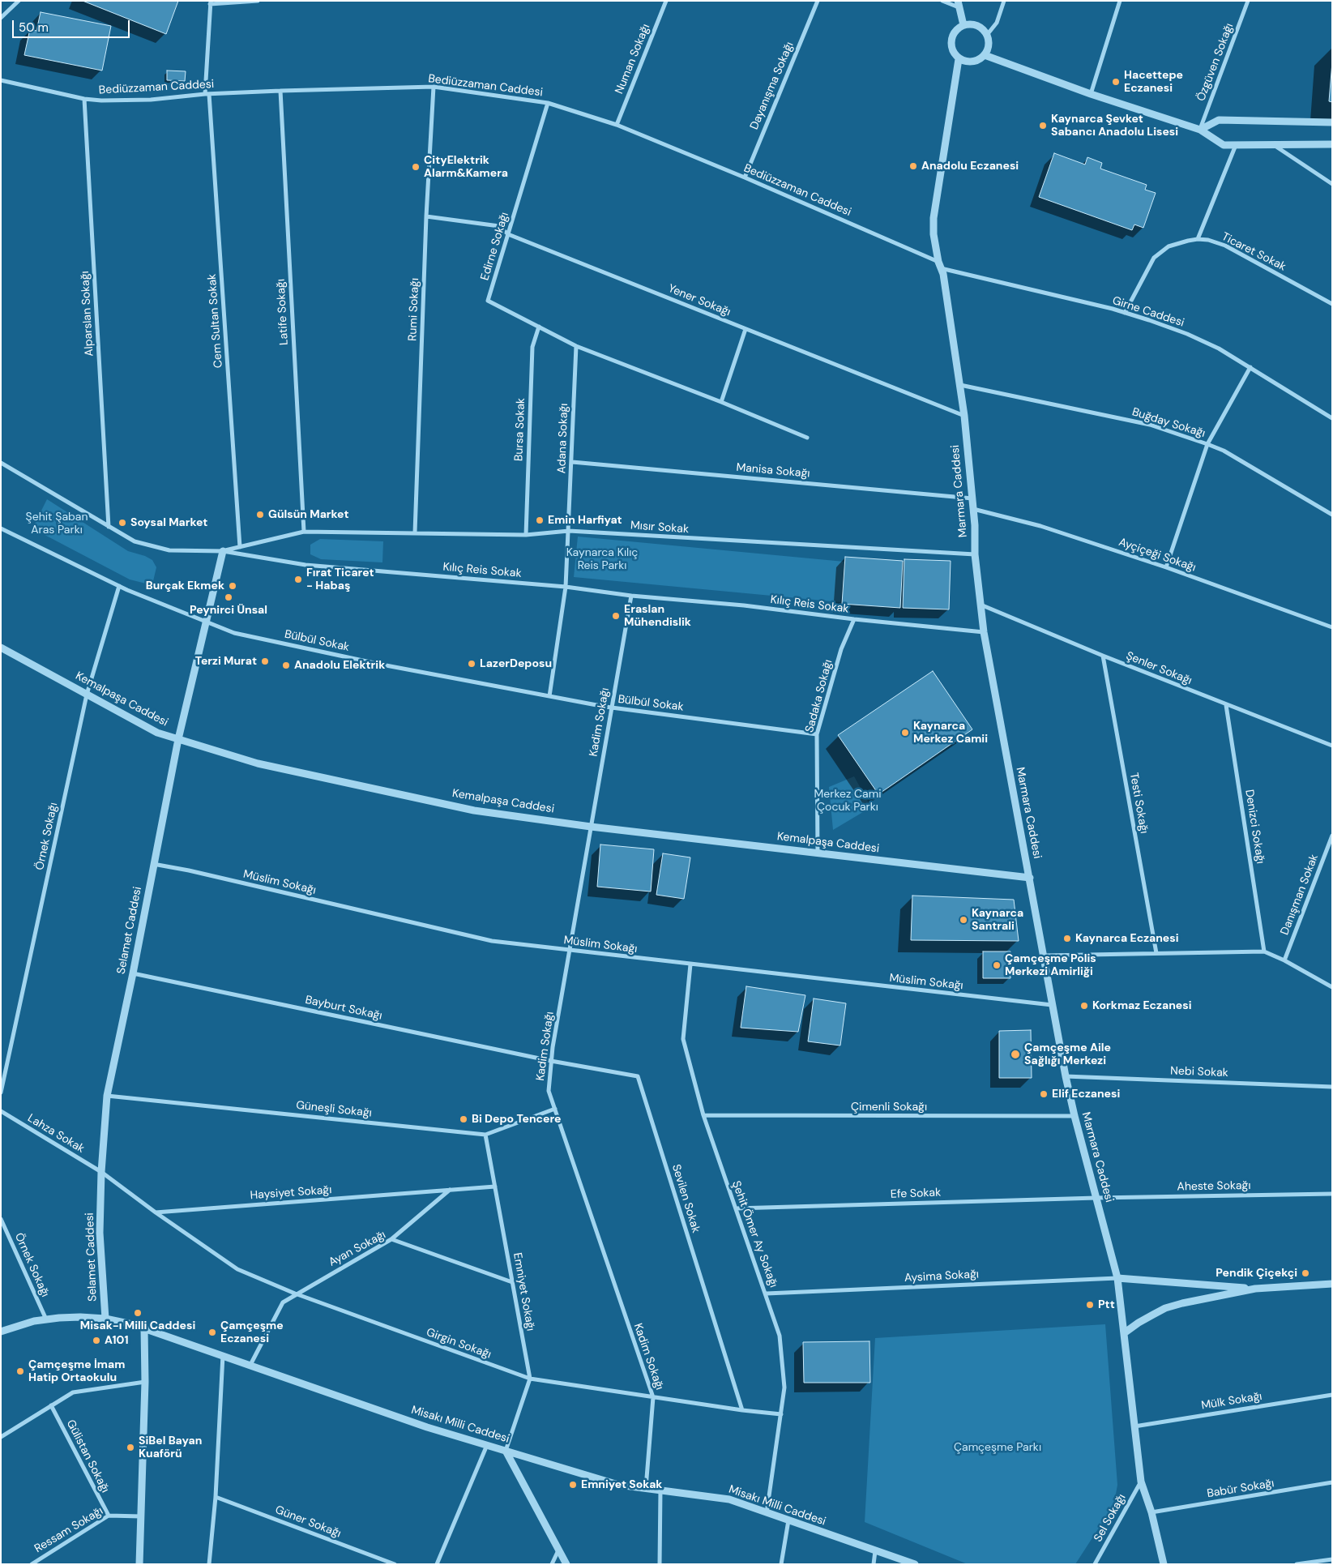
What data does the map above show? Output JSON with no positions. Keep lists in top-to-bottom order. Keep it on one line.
{"streets":{"street":["Numan Sokağı","Özgüven Sokağı","Bediüzzaman Caddesi","Dayanışma Sokağı","Edirne Sokağı","Ticaret Sokak","Yener Sokağı","Rumi Sokağı","Latife Sokağı","Girne Caddesi","Alparslan Sokağı","Cem Sultan Sokak","Buğday Sokağı","Bursa Sokak","Adana Sokağı","Manisa Sokağı","Marmara Caddesi","Mısır Sokak","Ayçiçeği Sokağı","Kılıç Reis Sokak","Bülbül Sokak","Şenler Sokağı","Sadaka Sokağı","Kemalpaşa Caddesi","Kadim Sokağı","Testi Sokağı","Denizci Sokağı","Örnek Sokağı","Müslim Sokağı","Danışman Sokak","Selamet Caddesi","Bayburt Sokağı","Nebi Sokak","Çimenli Sokağı","Güneşli Sokağı","Lahza Sokak","Aheste Sokağı","Haysiyet Sokağı","Efe Sokak","Sevilen Sokak","Şehit Ömer Ay Sokağı","Ayan Sokağı","Aysima Sokağı","Emniyet Sokağı","Girgin Sokağı","Mülk Sokağı","Misakı Milli Caddesi","Gülistan Sokağı","Babür Sokağı","Sel Sokağı","Güner Sokağı","Ressam Sokağı"]},"crossings":[["Numan Sokağı","Bediüzzaman Caddesi"],["Bediüzzaman Caddesi","Dayanışma Sokağı"],["Bediüzzaman Caddesi","Edirne Sokağı"],["Bediüzzaman Caddesi","Rumi Sokağı"],["Bediüzzaman Caddesi","Latife Sokağı"],["Bediüzzaman Caddesi","Girne Caddesi"],["Bediüzzaman Caddesi","Alparslan Sokağı"],["Bediüzzaman Caddesi","Cem Sultan Sokak"],["Bediüzzaman Caddesi","Marmara Caddesi"],["Edirne Sokağı","Yener Sokağı"],["Edirne Sokağı","Bursa Sokak"],["Edirne Sokağı","Adana Sokağı"],["Ticaret Sokak","Girne Caddesi"],["Yener Sokağı","Rumi Sokağı"],["Yener Sokağı","Marmara Caddesi"],["Rumi Sokağı","Mısır Sokak"],["Latife Sokağı","Mısır Sokak"],["Girne Caddesi","Marmara Caddesi"],["Alparslan Sokağı","Kılıç Reis Sokak"],["Cem Sultan Sokak","Mısır Sokak"],["Buğday Sokağı","Marmara Caddesi"],["Bursa Sokak","Mısır Sokak"],["Adana Sokağı","Manisa Sokağı"],["Adana Sokağı","Mısır Sokak"],["Adana Sokağı","Kılıç Reis Sokak"],["Adana Sokağı","Bülbül Sokak"],["Manisa Sokağı","Marmara Caddesi"],["Marmara Caddesi","Mısır Sokak"],["Marmara Caddesi","Ayçiçeği Sokağı"],["Marmara Caddesi","Kılıç Reis Sokak"],["Marmara Caddesi","Şenler Sokağı"],["Marmara Caddesi","Kemalpaşa Caddesi"],["Marmara Caddesi","Müslim Sokağı"],["Marmara Caddesi","Nebi Sokak"],["Marmara Caddesi","Çimenli Sokağı"],["Marmara Caddesi","Aheste Sokağı"],["Marmara Caddesi","Efe Sokak"],["Marmara Caddesi","Aysima Sokağı"],["Marmara Caddesi","Mülk Sokağı"],["Marmara Caddesi","Babür Sokağı"],["Marmara Caddesi","Sel Sokağı"],["Mısır Sokak","Kılıç Reis Sokak"],["Mısır Sokak","Selamet Caddesi"],["Kılıç Reis Sokak","Sadaka Sokağı"],["Kılıç Reis Sokak","Kadim Sokağı"],["Kılıç Reis Sokak","Selamet Caddesi"],["Bülbül Sokak","Sadaka Sokağı"],["Bülbül Sokak","Kadim Sokağı"],["Bülbül Sokak","Örnek Sokağı"],["Bülbül Sokak","Selamet Caddesi"],["Şenler Sokağı","Testi Sokağı"],["Şenler Sokağı","Denizci Sokağı"],["Sadaka Sokağı","Kemalpaşa Caddesi"],["Kemalpaşa Caddesi","Kadim Sokağı"],["Kemalpaşa Caddesi","Örnek Sokağı"],["Kemalpaşa Caddesi","Selamet Caddesi"],["Kadim Sokağı","Müslim Sokağı"],["Kadim Sokağı","Bayburt Sokağı"],["Kadim Sokağı","Güneşli Sokağı"],["Kadim Sokağı","Sevilen Sokak"],["Kadim Sokağı","Girgin Sokağı"],["Kadim Sokağı","Misakı Milli Caddesi"],["Örnek Sokağı","Misakı Milli Caddesi"],["Müslim Sokağı","Selamet Caddesi"],["Müslim Sokağı","Şehit Ömer Ay Sokağı"],["Selamet Caddesi","Bayburt Sokağı"],["Selamet Caddesi","Güneşli Sokağı"],["Selamet Caddesi","Lahza Sokak"],["Selamet Caddesi","Misakı Milli Caddesi"],["Bayburt Sokağı","Sevilen Sokak"],["Çimenli Sokağı","Şehit Ömer Ay Sokağı"],["Güneşli Sokağı","Emniyet Sokağı"],["Aheste Sokağı","Efe Sokak"],["Haysiyet Sokağı","Emniyet Sokağı"],["Haysiyet Sokağı","Girgin Sokağı"],["Efe Sokak","Şehit Ömer Ay Sokağı"],["Sevilen Sokak","Girgin Sokağı"],["Şehit Ömer Ay Sokağı","Aysima Sokağı"],["Şehit Ömer Ay Sokağı","Girgin Sokağı"],["Şehit Ömer Ay Sokağı","Misakı Milli Caddesi"],["Ayan Sokağı","Emniyet Sokağı"],["Ayan Sokağı","Girgin Sokağı"],["Ayan Sokağı","Misakı Milli Caddesi"],["Emniyet Sokağı","Girgin Sokağı"],["Emniyet Sokağı","Misakı Milli Caddesi"],["Gülistan Sokağı","Ressam Sokağı"]],"parks":["Şehit Şaban Aras Parkı","Kaynarca Kılıç Reis Parkı","Merkez Cami Çocuk Parkı","Çamçeşme Parkı"],"places":["Hacettepe Eczanesi","Kaynarca Şevket Sabancı Anadolu Lisesi","Anadolu Eczanesi","CityElektrik Alarm&Kamera","Gülsün Market","Emin Harfiyat","Soysal Market","Fırat Ticaret - Habaş","Burçak Ekmek","Peynirci Ünsal","Eraslan Mühendislik","Terzi Murat","LazerDeposu","Anadolu Elektrik","Kaynarca Merkez Camii","Kaynarca Santrali","Kaynarca Eczanesi","Çamçeşme Polis Merkezi Amirliği","Korkmaz Eczanesi","Çamçeşme Aile Sağlığı Merkezi","Elif Eczanesi","Bi Depo Tencere","Pendik Çiçekçi","Ptt","Misak-ı Milli Caddesi","Çamçeşme Eczanesi","A101","Çamçeşme İmam Hatip Ortaokulu","SiBel Bayan Kuaförü","Emniyet Sokak"],"scale_bar":"50 m"}
